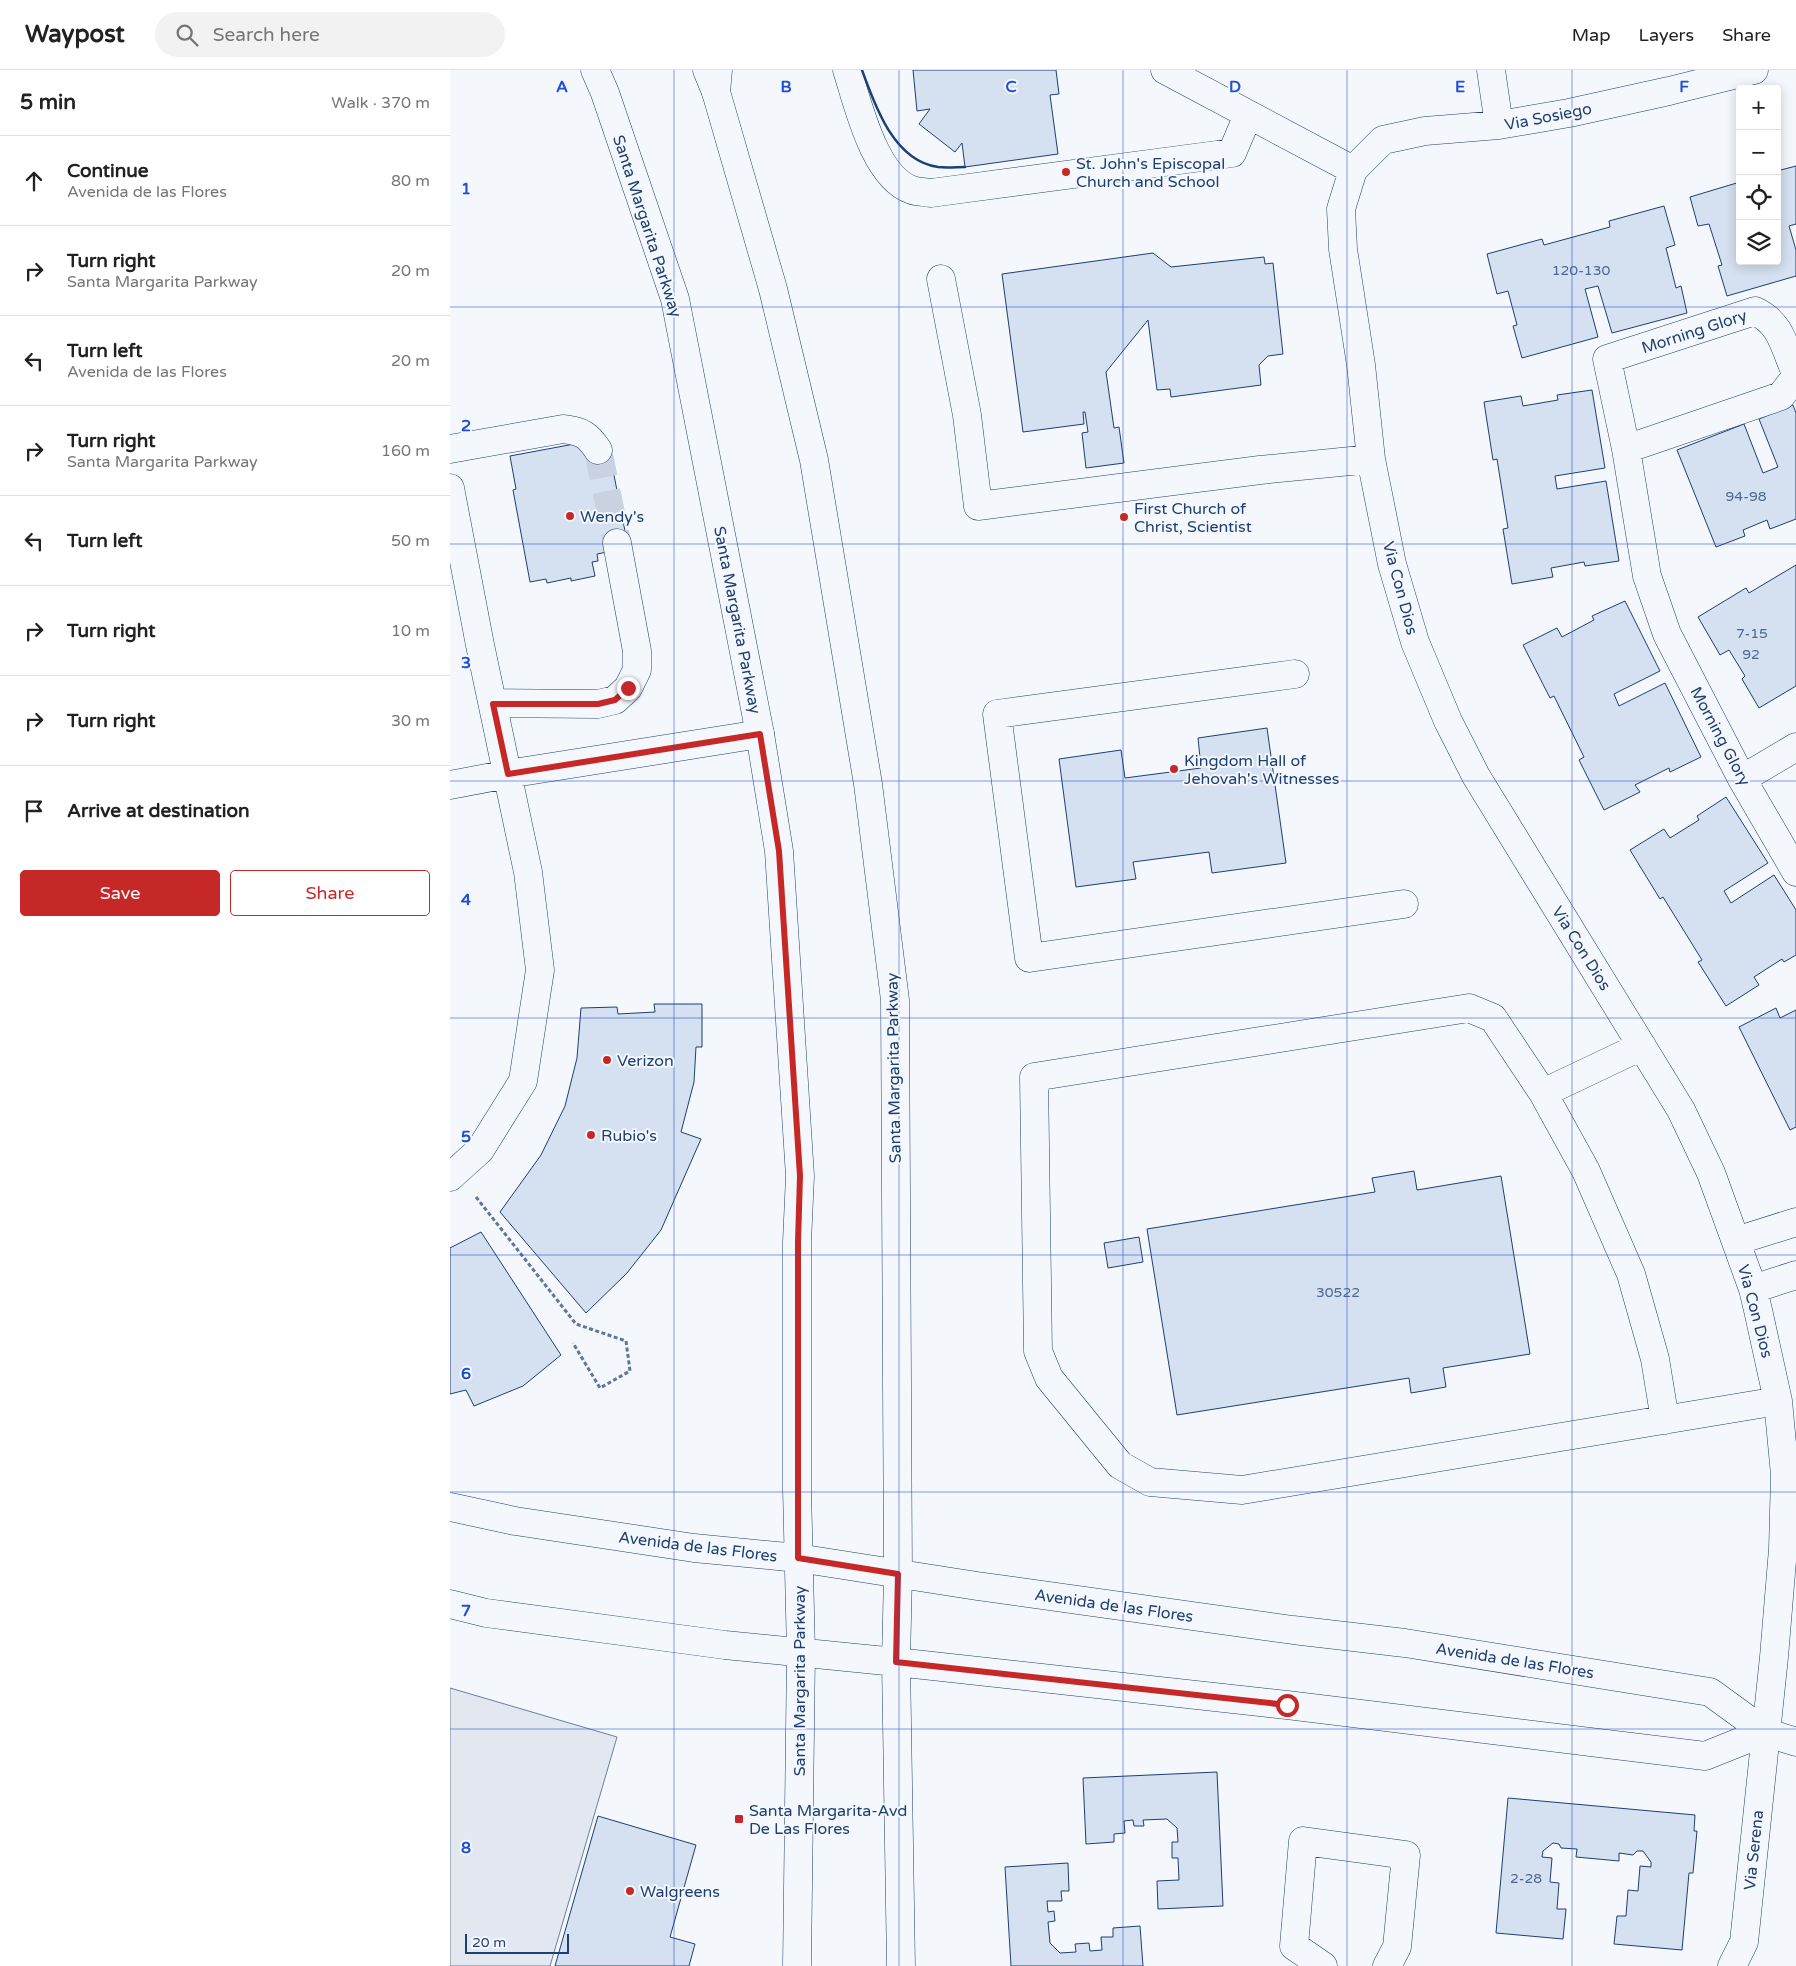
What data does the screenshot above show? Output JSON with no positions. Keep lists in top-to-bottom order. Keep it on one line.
{"streets":{"main road":["Via Sosiego","Santa Margarita Parkway","Morning Glory","Via Con Dios","Avenida de las Flores","Via Serena"]},"crossings":[["Via Sosiego","Via Con Dios"],["Santa Margarita Parkway","Avenida de las Flores"],["Via Con Dios","Avenida de las Flores"],["Via Con Dios","Via Serena"],["Avenida de las Flores","Via Serena"]],"places":{"other":["St. John's Episcopal Church and School","Wendy's","First Church of Christ, Scientist","Kingdom Hall of Jehovah's Witnesses","Verizon","Rubio's","Walgreens"],"transit":["Santa Margarita-Avd De Las Flores"]},"house_numbers":["120-130","94-98","7-15","92","30522","2-28"],"scale_bar":"20 m","page":{"header":"Waypost","search":"Search here","nav":["Map","Layers","Share"],"heading":["5 min","Walk · 370 m"],"map_buttons":["+","−"],"list":[["Continue","Avenida de las Flores","80 m"],["Turn right","Santa Margarita Parkway","20 m"],["Turn left","Avenida de las Flores","20 m"],["Turn right","Santa Margarita Parkway","160 m"],["Turn left","50 m"],["Turn right","10 m"],["Turn right","30 m"],"Arrive at destination"],"buttons":["Save","Share"],"scale":"20 m"},"grid":{"columns":["A","B","C","D","E","F"],"rows":["1","2","3","4","5","6","7","8"]}}
